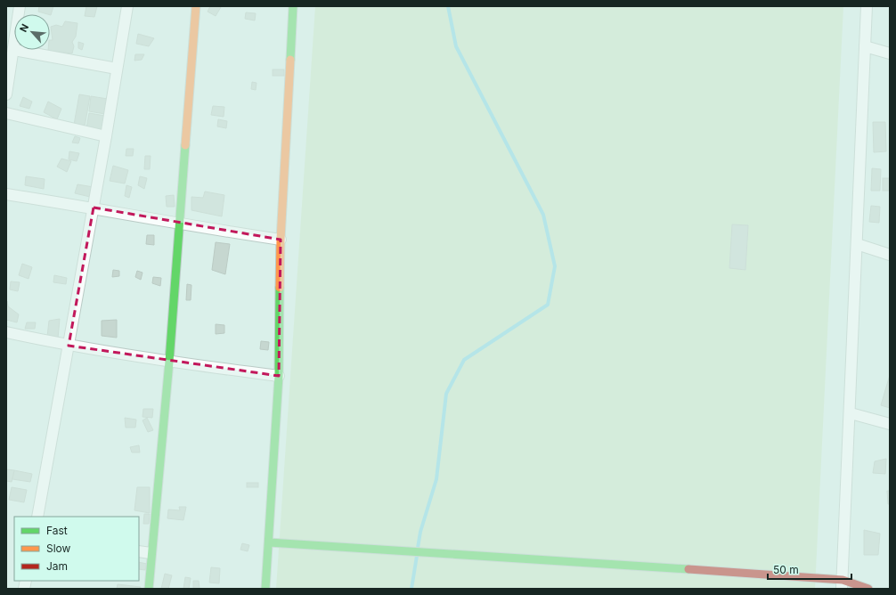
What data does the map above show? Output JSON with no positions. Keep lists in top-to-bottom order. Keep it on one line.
{"legend":["Fast","Slow","Jam"],"scale_bar":"50 m","north":"top left"}
